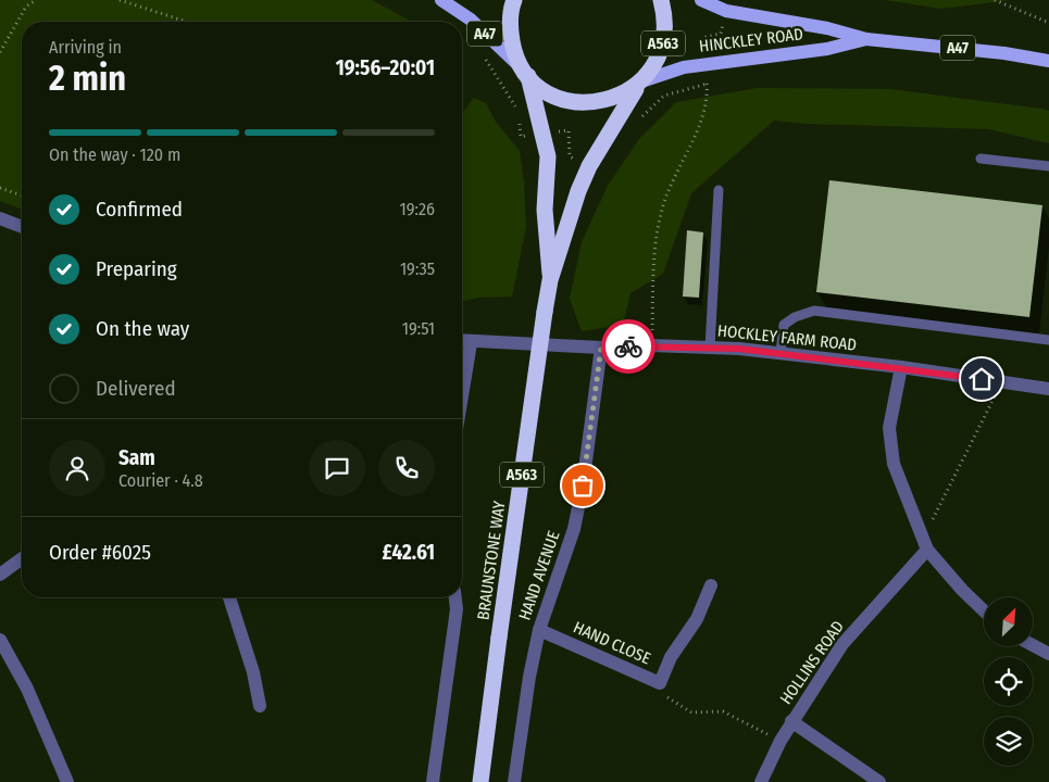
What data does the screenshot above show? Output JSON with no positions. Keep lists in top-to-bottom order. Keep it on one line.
{"streets":{"highway":["A563","BRAUNSTONE WAY"],"main road":["A47","HINCKLEY ROAD"],"street":["HOCKLEY FARM ROAD","HAND AVENUE","HAND CLOSE","HOLLINS ROAD"]},"crossings":[["A47","A563"],["A47","BRAUNSTONE WAY"],["HINCKLEY ROAD","A563"],["HINCKLEY ROAD","BRAUNSTONE WAY"],["A563","BRAUNSTONE WAY"],["HOCKLEY FARM ROAD","HAND AVENUE"],["HAND AVENUE","HAND CLOSE"]],"north":"top right","page":{"heading":["2 min","Arriving in","19:56–20:01"],"panel":["Sam","Courier · 4.8","Order #6025","£42.61"],"bar":"On the way · 120 m","list":[["Confirmed","19:26"],["Preparing","19:35"],["On the way","19:51"],"Delivered"]}}
